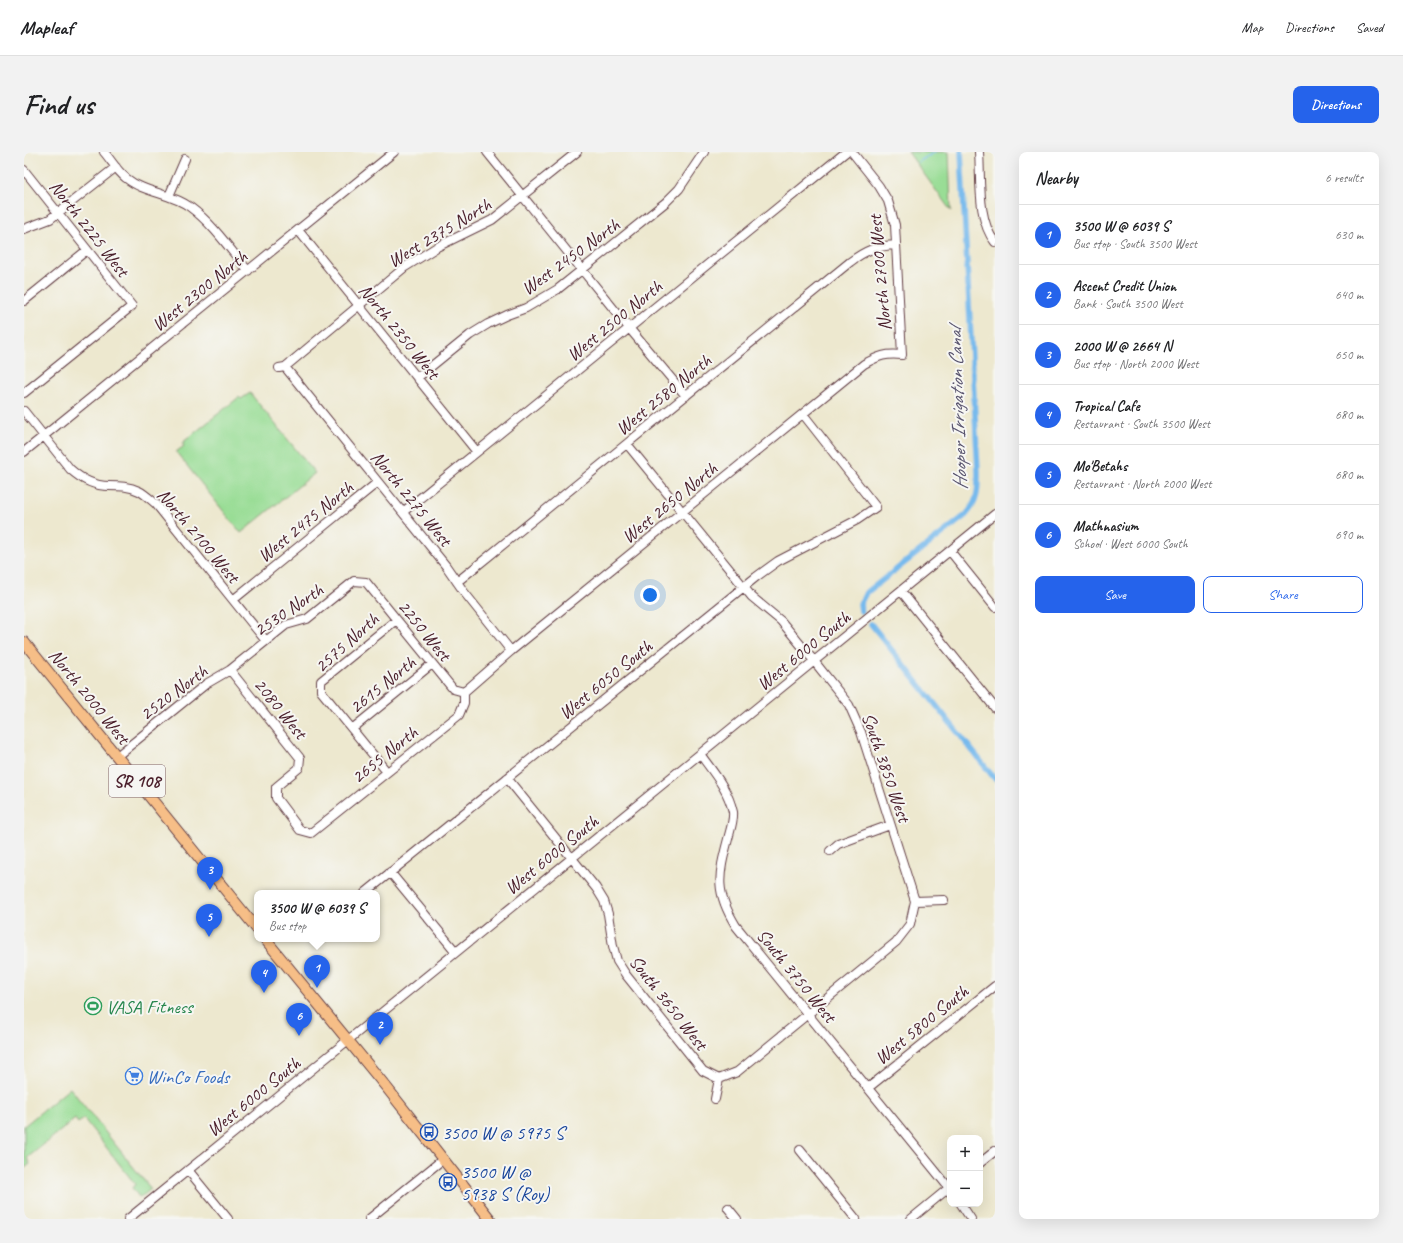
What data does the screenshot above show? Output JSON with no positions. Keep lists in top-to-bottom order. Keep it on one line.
{"streets":{"main road":["North 2000 West","SR 108"],"street":["North 2225 West","West 2375 North","West 2450 North","North 2700 West","West 2300 North","West 2500 North","North 2350 West","West 2580 North","North 2275 West","West 2650 North","West 2475 North","North 2100 West","2530 North","2250 West","2575 North","West 6000 South","West 6050 South","2615 North","2520 North","2080 West","2655 North","South 3850 West","South 3750 West","South 3650 West","West 5800 South"]},"crossings":[["West 2375 North","North 2350 West"],["West 2375 North","North 2275 West"],["West 2450 North","North 2350 West"],["North 2700 West","West 2580 North"],["North 2700 West","West 2650 North"],["West 2300 North","North 2350 West"],["West 2300 North","North 2100 West"],["West 2500 North","North 2350 West"],["West 2500 North","North 2275 West"],["West 2580 North","North 2275 West"],["West 2580 North","South 3850 West"],["North 2275 West","West 2650 North"],["North 2275 West","West 2475 North"],["West 2650 North","2250 West"],["West 2650 North","West 6050 South"],["West 2650 North","2655 North"],["West 2650 North","South 3850 West"],["West 2475 North","North 2100 West"],["North 2100 West","2530 North"],["2530 North","2250 West"],["2530 North","2520 North"],["2530 North","2080 West"],["2250 West","2575 North"],["2250 West","2615 North"],["2250 West","2655 North"],["2575 North","2615 North"],["West 6000 South","South 3850 West"],["West 6000 South","South 3750 West"],["West 6000 South","South 3650 West"],["West 6050 South","South 3850 West"],["West 6050 South","South 3650 West"],["2520 North","North 2000 West"],["2520 North","2080 West"],["2080 West","2655 North"],["South 3750 West","West 5800 South"]],"water":["Hooper Irrigation Canal"],"places":{"sports":["VASA Fitness"],"supermarket":["WinCo Foods"],"bus stop":["3500 W @ 5975 S","3500 W @ 5938 S (Roy)"]},"page":{"header":"Mapleaf","nav":["Map","Directions","Saved"],"buttons":["Directions",["Save","Share"]],"title":"Find us","heading":["Nearby","6 results"],"list":[{"mark":"1","name":"3500 W @ 6039 S","note":"Bus stop · South 3500 West","value":"630 m"},{"mark":"2","name":"Ascent Credit Union","note":"Bank · South 3500 West","value":"640 m"},{"mark":"3","name":"2000 W @ 2664 N","note":"Bus stop · North 2000 West","value":"650 m"},{"mark":"4","name":"Tropical Cafe","note":"Restaurant · South 3500 West","value":"680 m"},{"mark":"5","name":"Mo'Betahs","note":"Restaurant · North 2000 West","value":"680 m"},{"mark":"6","name":"Mathnasium","note":"School · West 6000 South","value":"690 m"}],"pins":["3","5","1","4","6","2"],"popup":["3500 W @ 6039 S","Bus stop"],"map_buttons":["+","−"]}}
